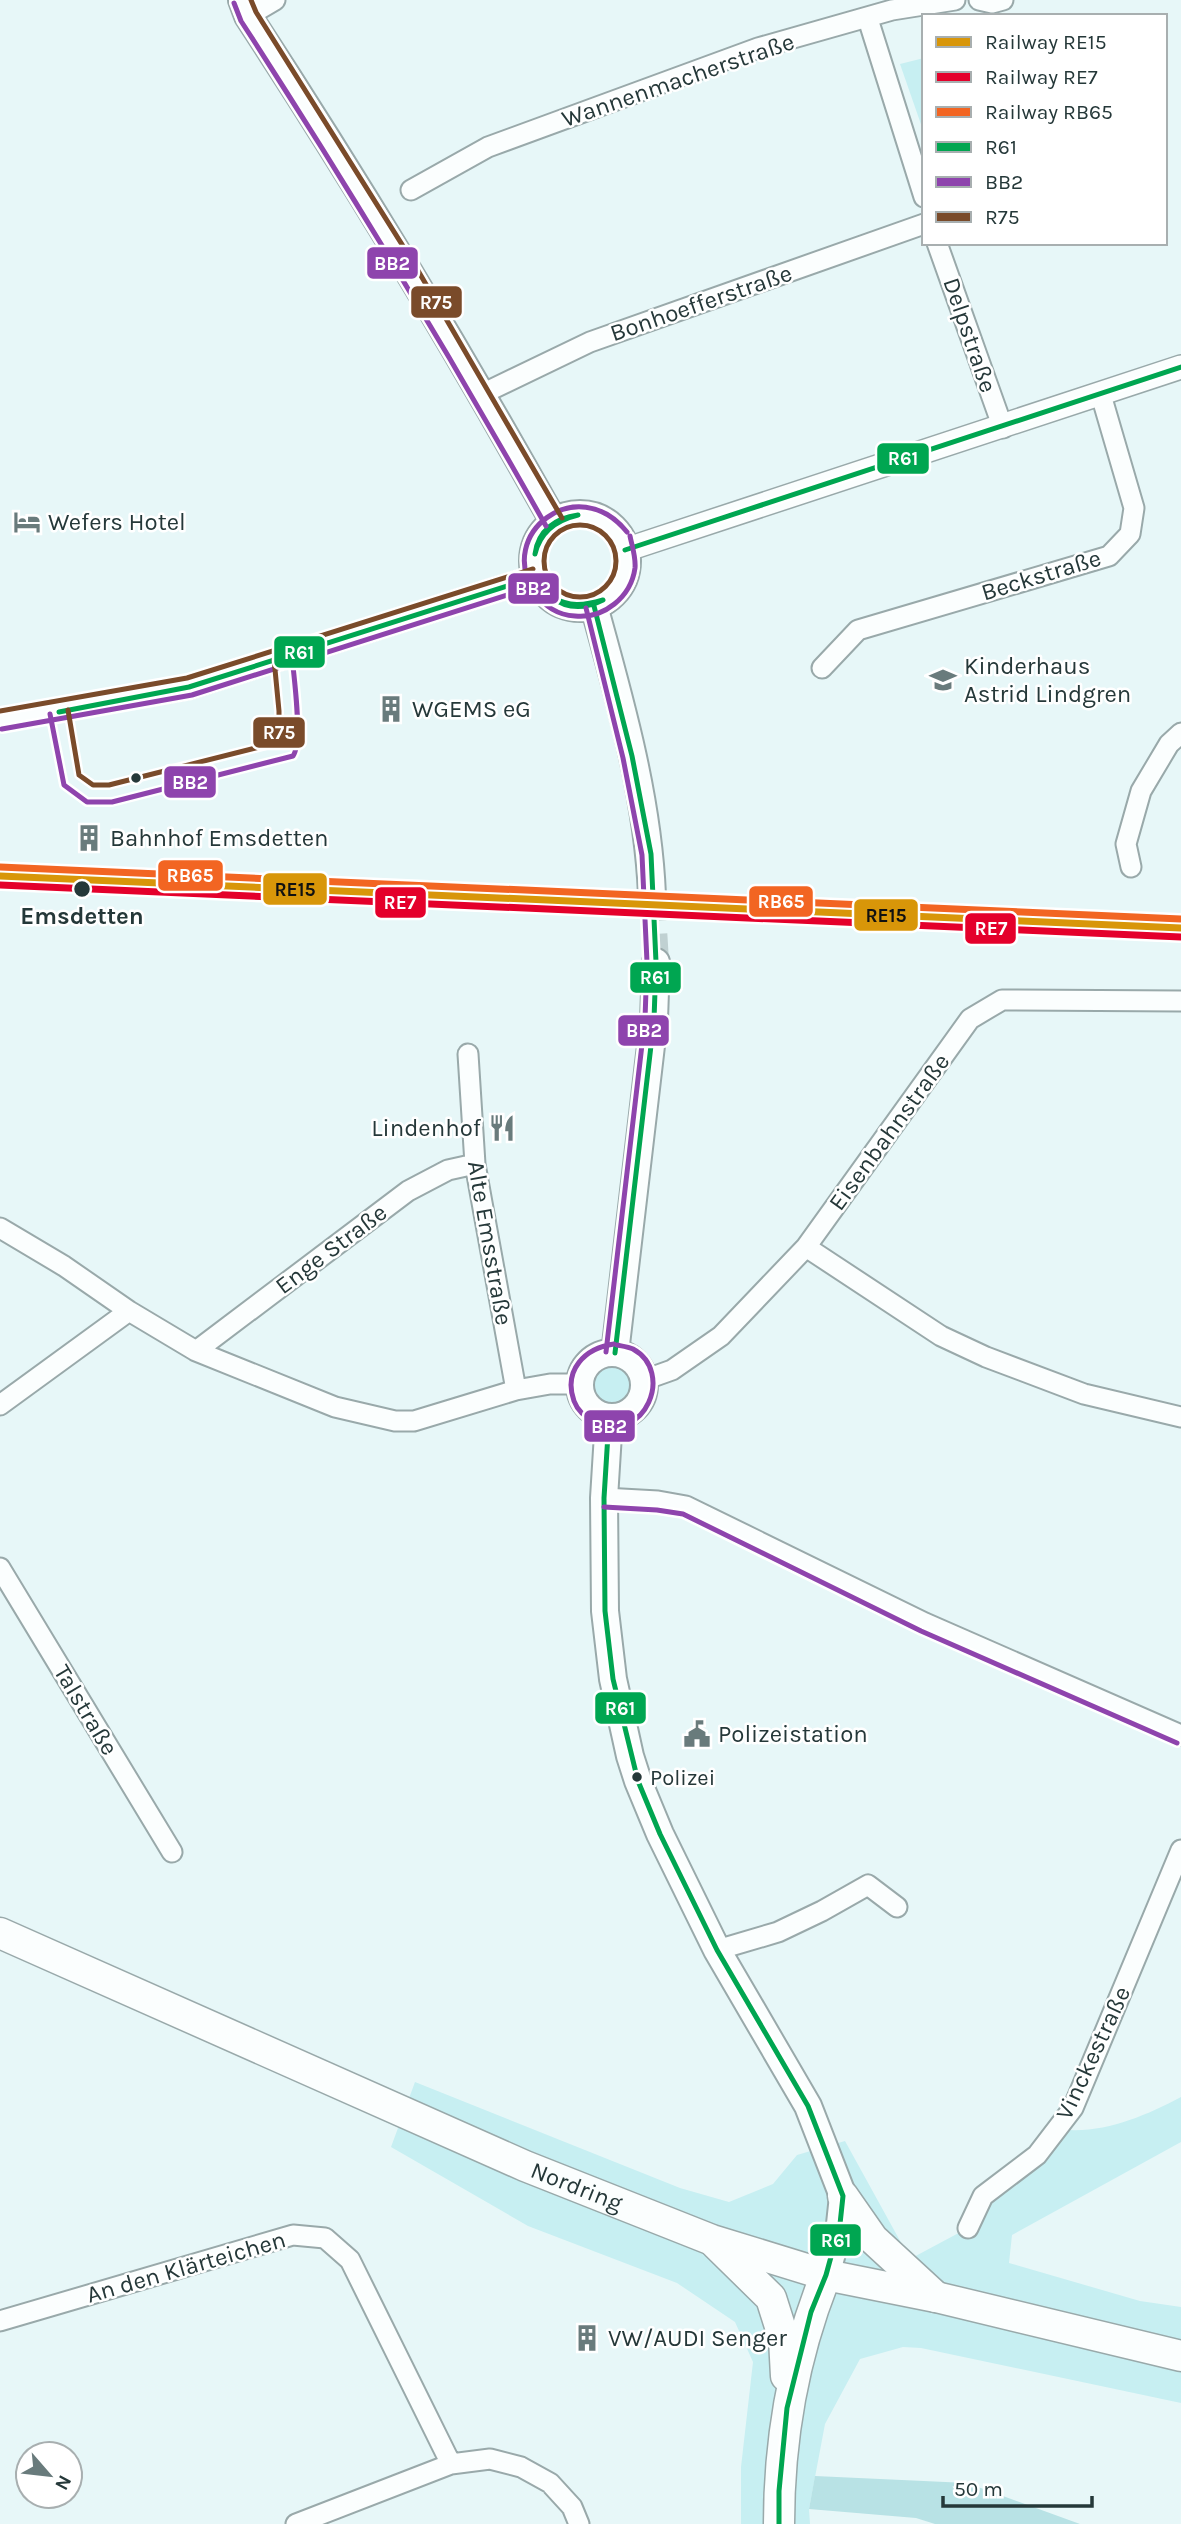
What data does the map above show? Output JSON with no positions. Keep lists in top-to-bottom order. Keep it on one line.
{"streets":{"main road":["Nordring"],"street":["Wannenmacherstraße","Bonhoefferstraße","Delpstraße","Beckstraße","Eisenbahnstraße","Alte Emsstraße","Enge Straße","Talstraße","Vinckestraße","An den Klärteichen"]},"crossings":[["Alte Emsstraße","Enge Straße"]],"places":{"hotel":["Wefers Hotel"],"school or university":["Kinderhaus Astrid Lindgren"],"building":["WGEMS eG","Bahnhof Emsdetten","VW/AUDI Senger"],"other":["Emsdetten","Polizei"],"restaurant":["Lindenhof"],"public building":["Polizeistation"]},"lines":["transit line R75","transit line BB2","transit line R61","rail line RB65","rail line RE15","rail line RE7"],"legend":["Railway RE15","Railway RE7","Railway RB65","R61","BB2","R75"],"scale_bar":"50 m","north":"bottom right"}
